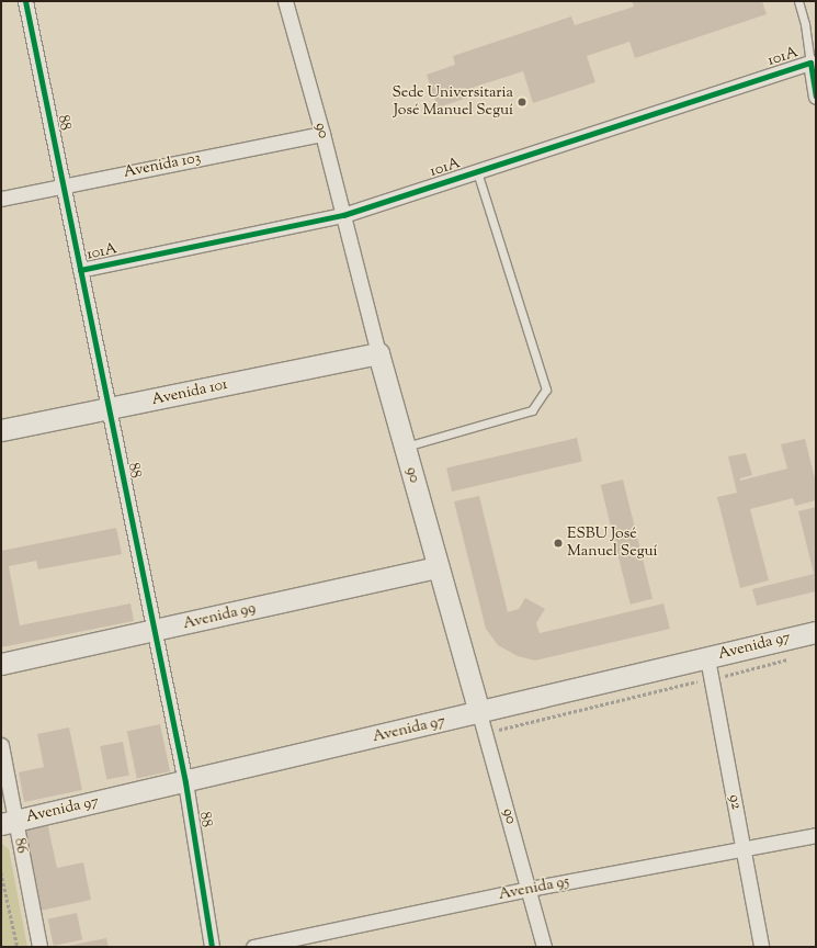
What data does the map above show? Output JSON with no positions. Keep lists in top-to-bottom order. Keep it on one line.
{"streets":{"main road":["90","Avenida 101","Avenida 99","Avenida 97"],"street":["101A","88","Avenida 103","92","86","Avenida 95"]},"crossings":[["101A","88"],["101A","90"],["88","Avenida 103"],["88","Avenida 101"],["88","Avenida 99"],["88","Avenida 97"],["90","Avenida 103"],["90","Avenida 101"],["90","Avenida 99"],["90","Avenida 97"],["90","Avenida 95"],["Avenida 97","92"],["Avenida 97","86"],["92","Avenida 95"]],"places":["Sede Universitaria José Manuel Seguí","ESBU José Manuel Seguí"]}
